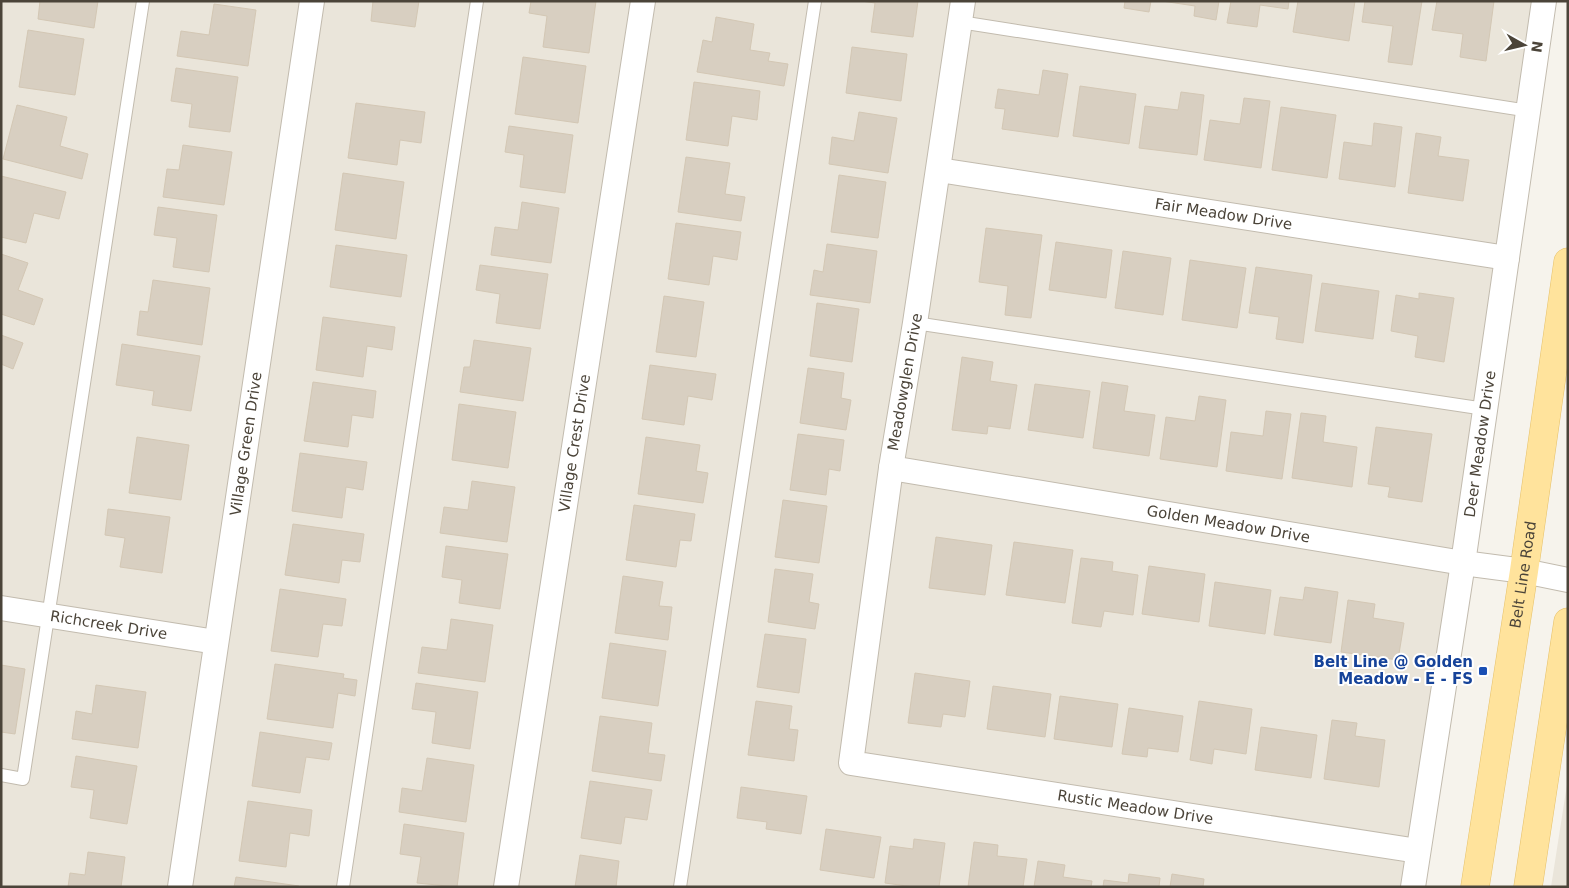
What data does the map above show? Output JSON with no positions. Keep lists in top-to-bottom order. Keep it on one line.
{"streets":{"main road":["Belt Line Road"],"street":["Fair Meadow Drive","Meadowglen Drive","Village Green Drive","Village Crest Drive","Deer Meadow Drive","Golden Meadow Drive","Richcreek Drive","Rustic Meadow Drive"]},"crossings":[["Fair Meadow Drive","Meadowglen Drive"],["Fair Meadow Drive","Deer Meadow Drive"],["Meadowglen Drive","Golden Meadow Drive"],["Meadowglen Drive","Rustic Meadow Drive"],["Village Green Drive","Richcreek Drive"],["Deer Meadow Drive","Golden Meadow Drive"],["Deer Meadow Drive","Rustic Meadow Drive"],["Golden Meadow Drive","Belt Line Road"]],"places":{"transit":["Belt Line @ Golden Meadow - E - FS"]},"north":"right"}
